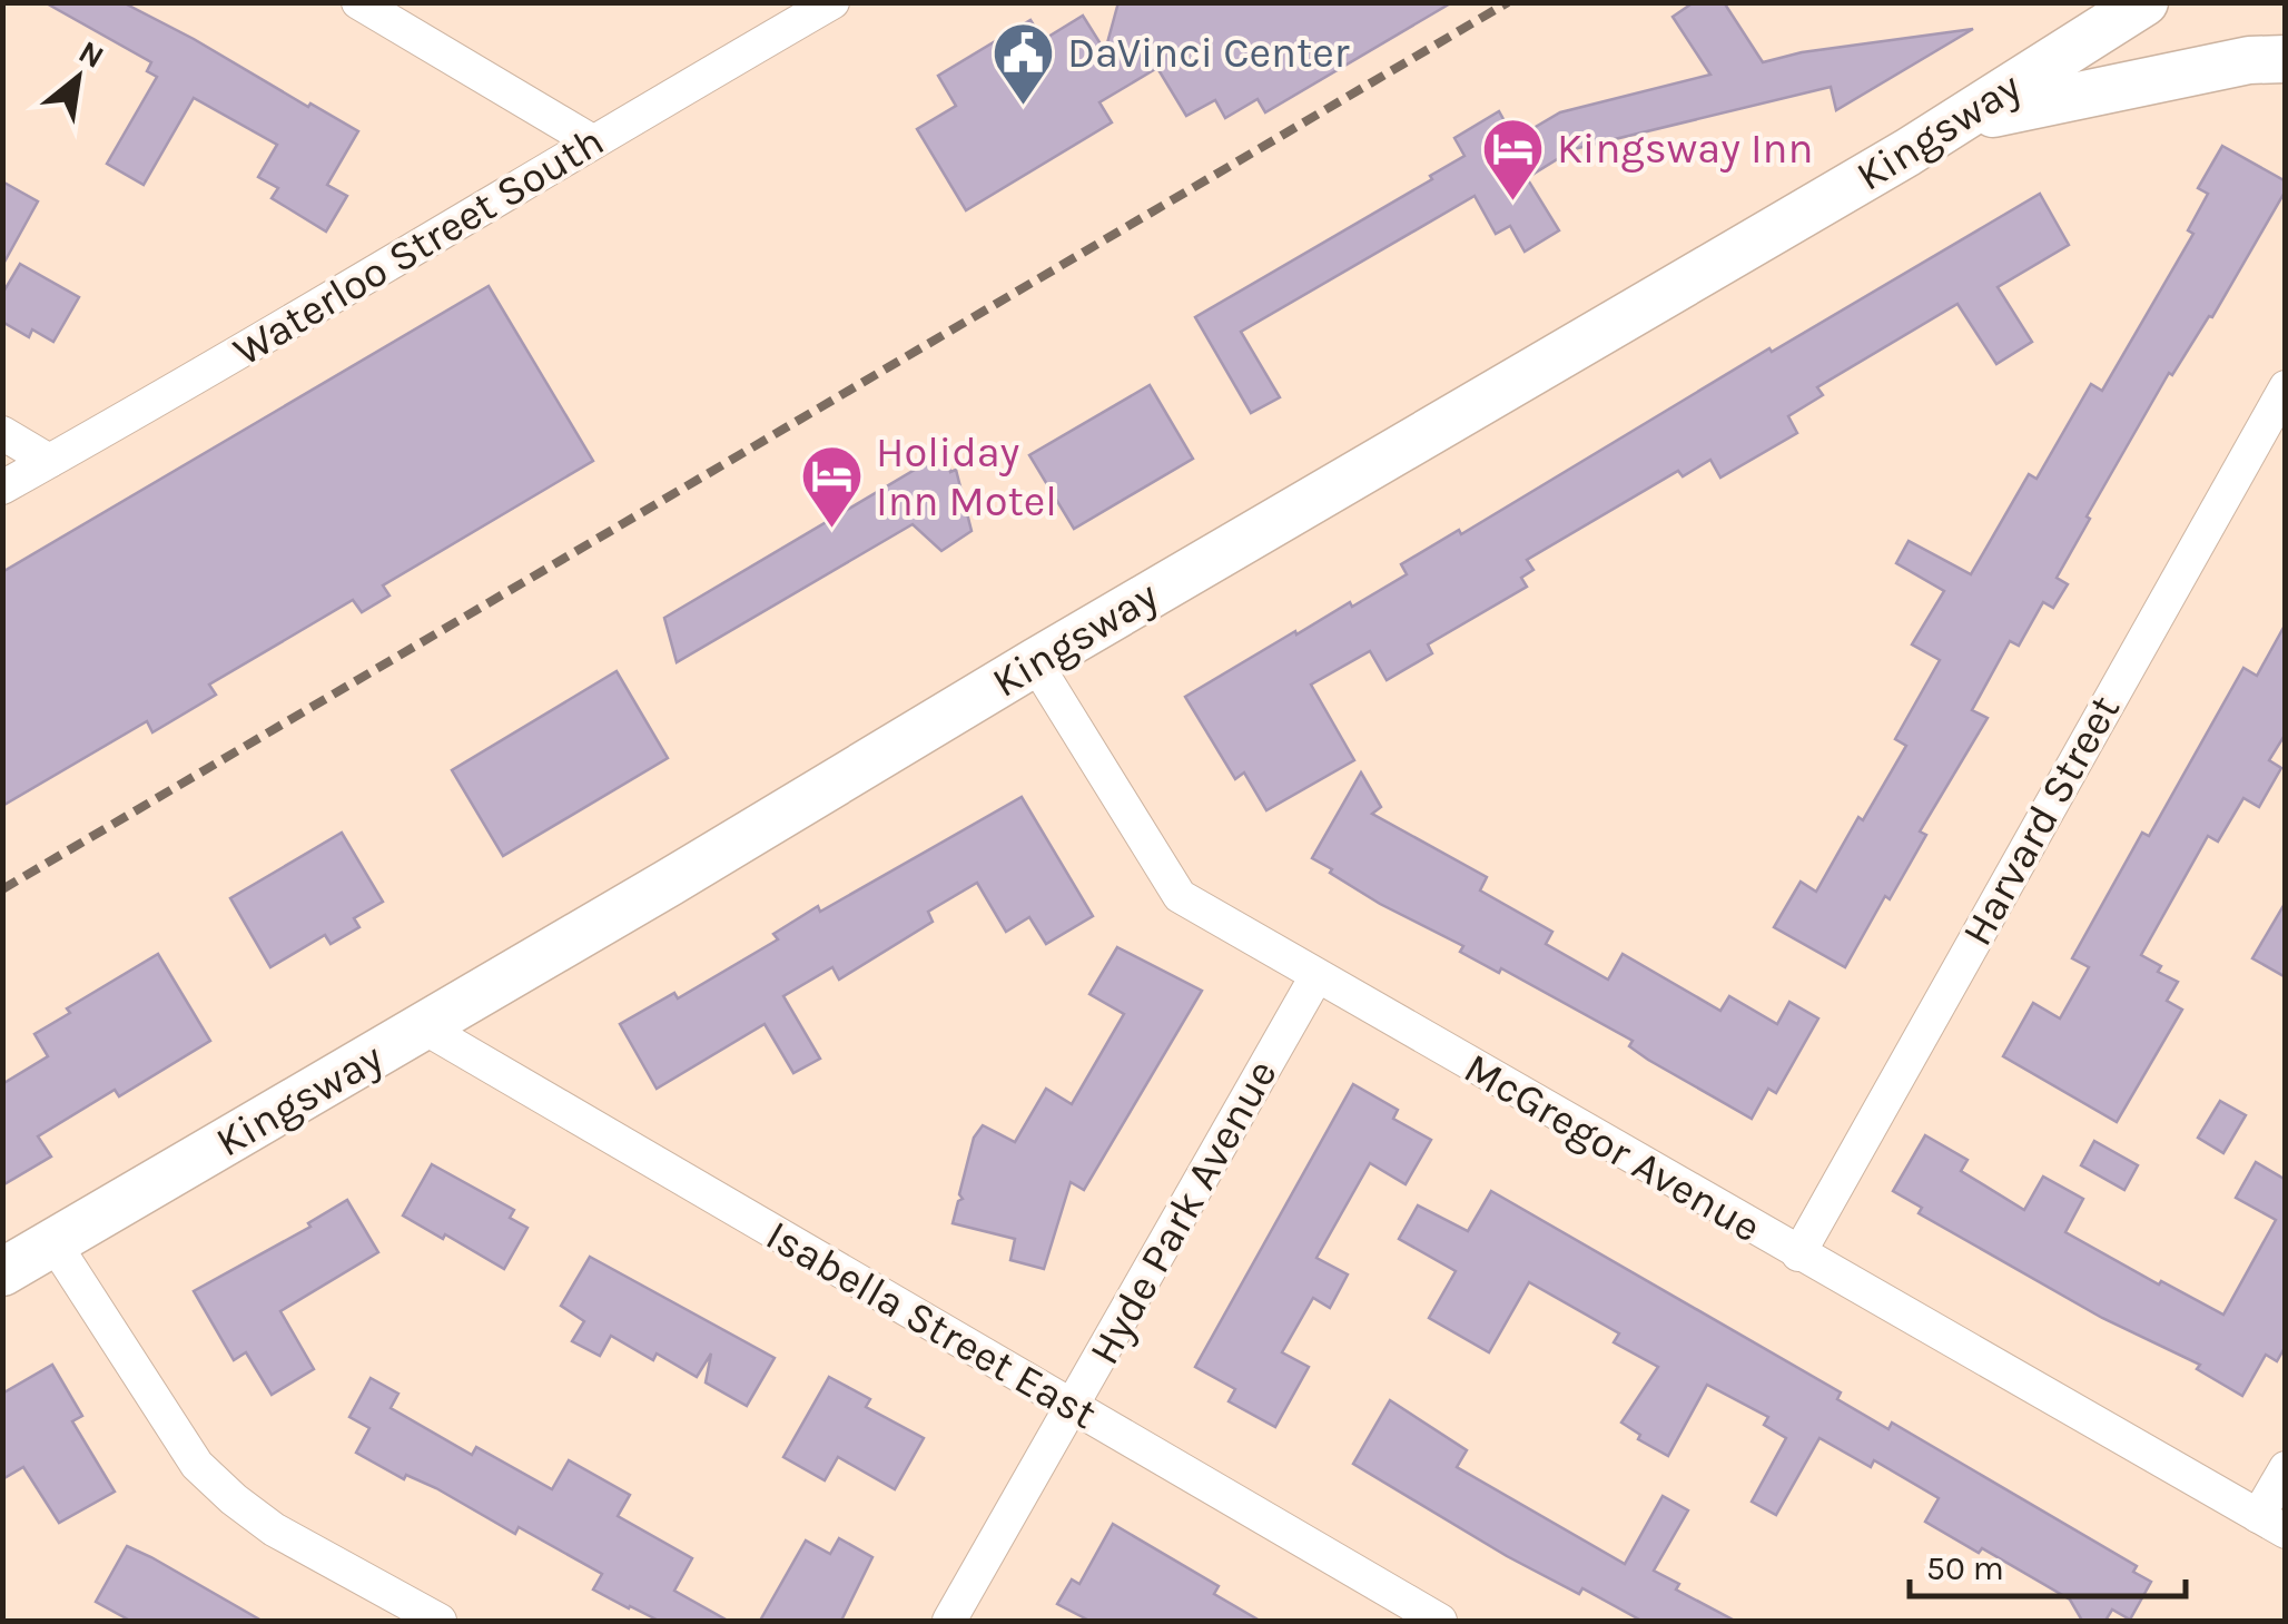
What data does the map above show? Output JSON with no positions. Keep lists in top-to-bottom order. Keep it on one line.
{"streets":{"main road":["Kingsway"],"street":["Waterloo Street South","Harvard Street","McGregor Avenue","Hyde Park Avenue","Isabella Street East"]},"crossings":[["Kingsway","McGregor Avenue"],["Kingsway","Isabella Street East"],["Harvard Street","McGregor Avenue"],["McGregor Avenue","Hyde Park Avenue"],["Hyde Park Avenue","Isabella Street East"]],"places":{"public building":["DaVinci Center"],"hotel":["Kingsway Inn","Holiday Inn Motel"]},"scale_bar":"50 m","north":"top right"}
